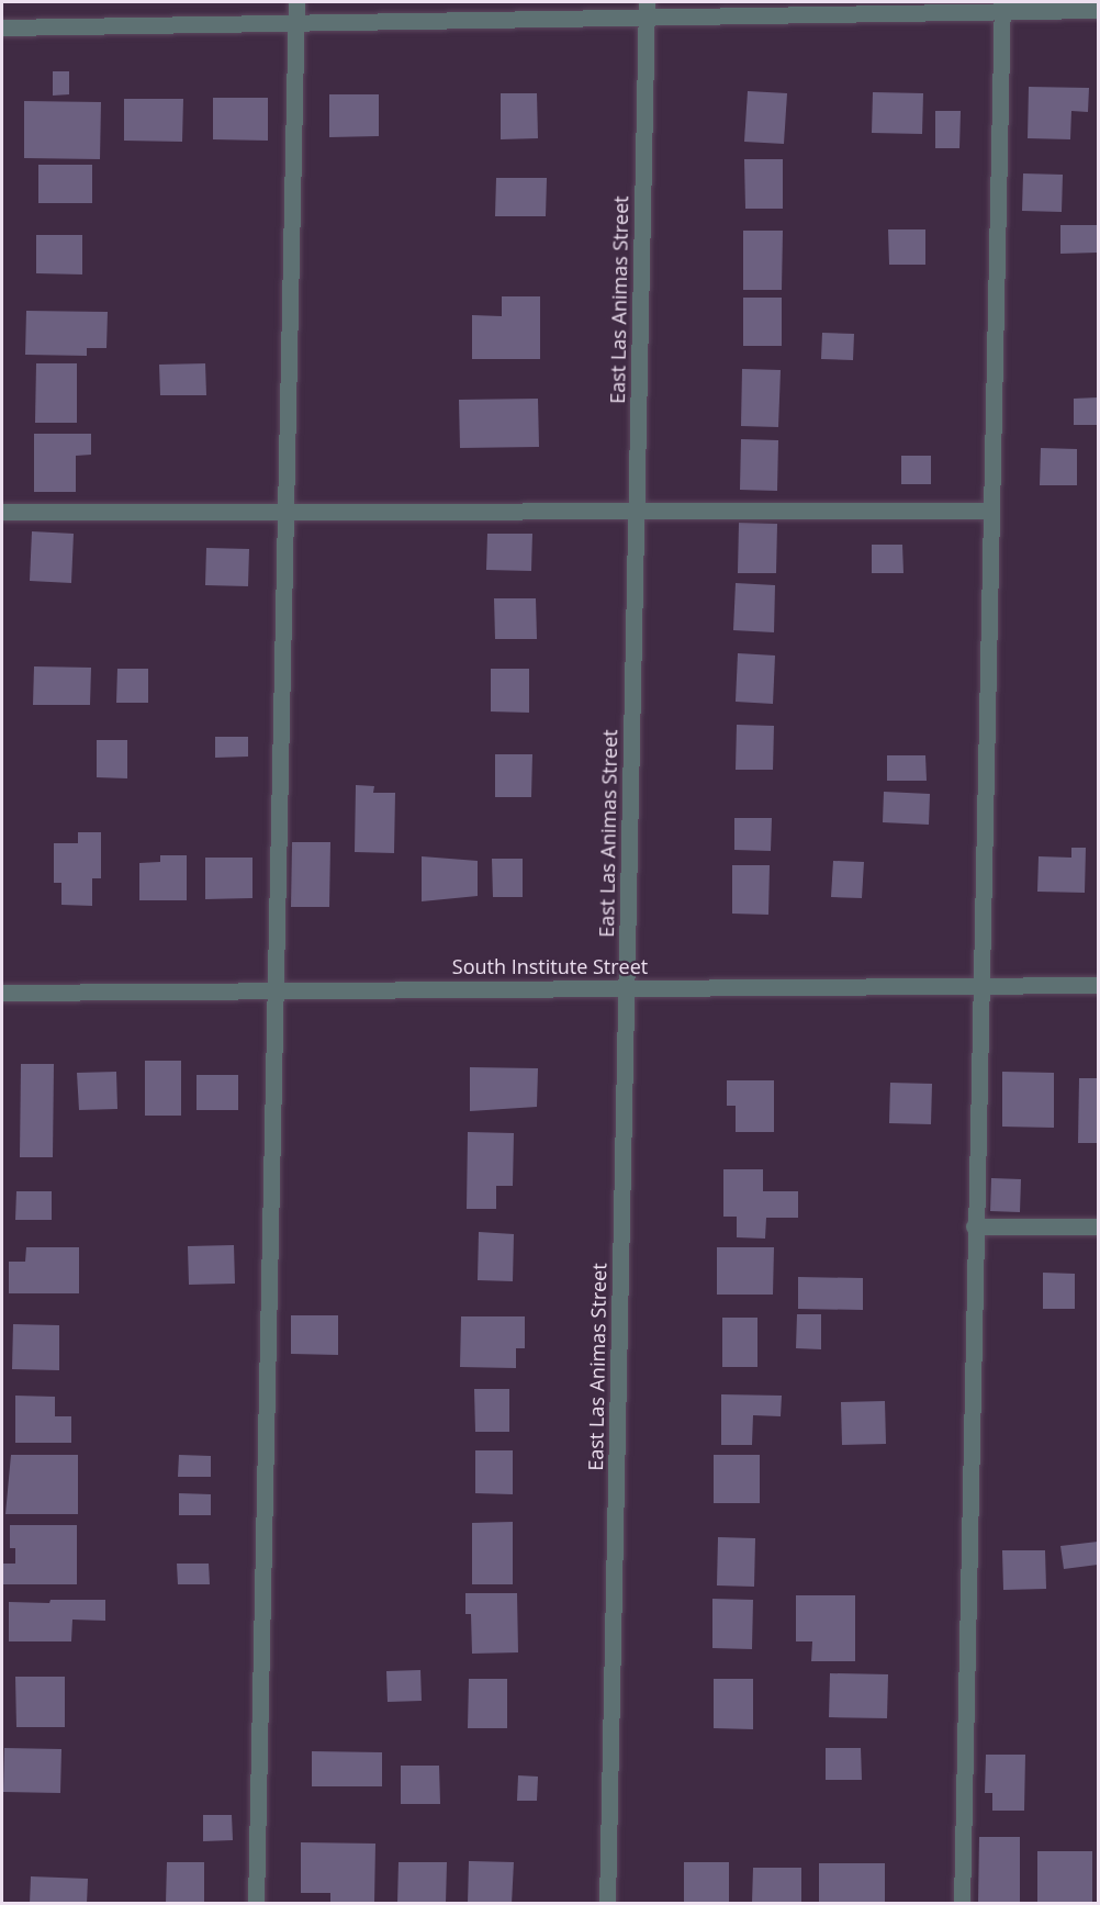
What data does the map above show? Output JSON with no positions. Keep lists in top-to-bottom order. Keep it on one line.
{"streets":{"street":["East Las Animas Street","South Institute Street"]},"crossings":[["East Las Animas Street","South Institute Street"]]}
